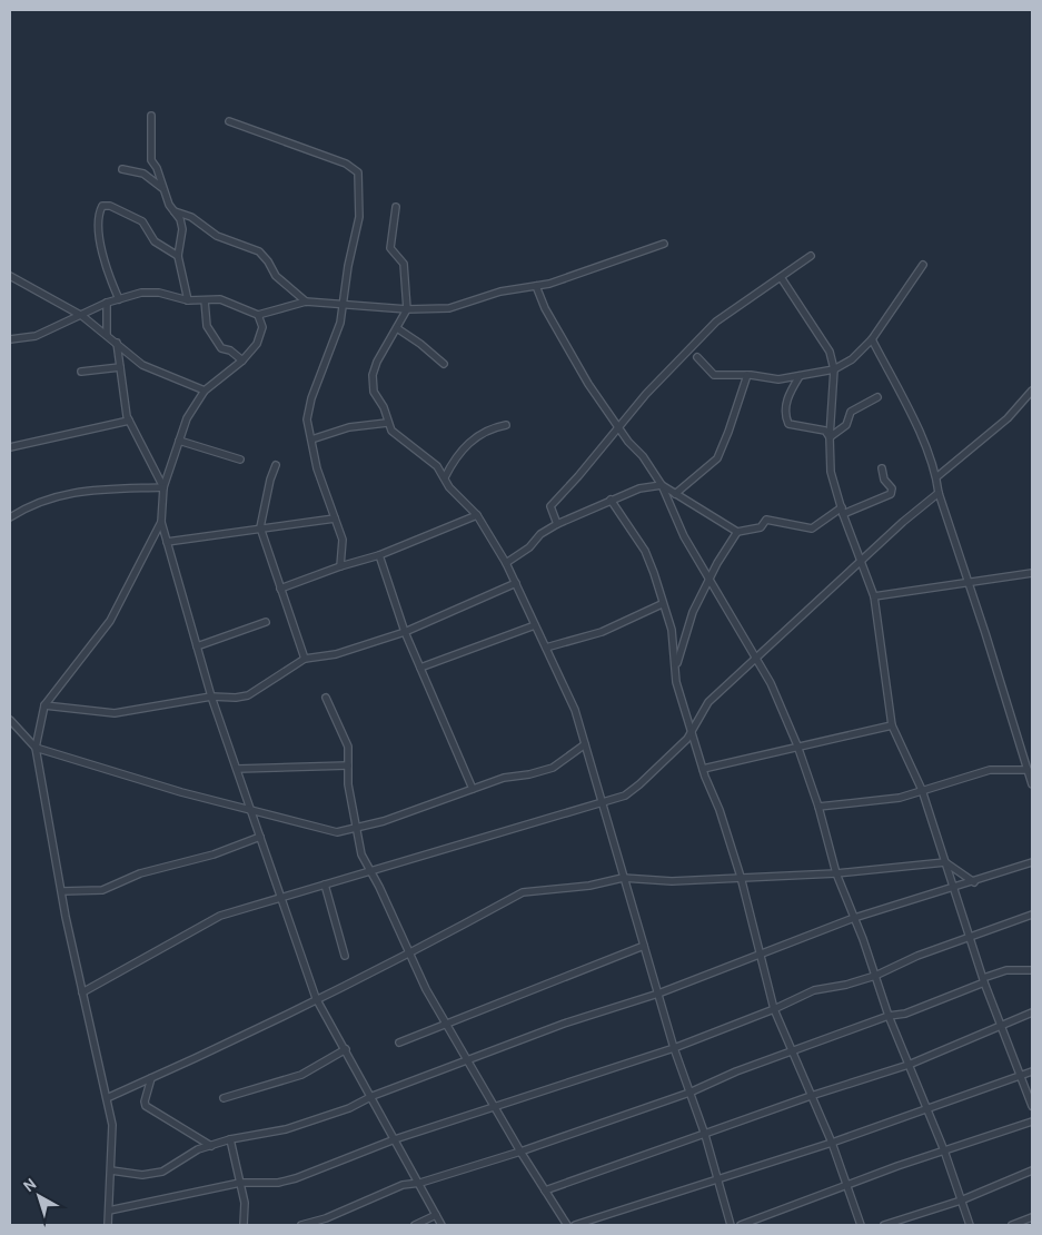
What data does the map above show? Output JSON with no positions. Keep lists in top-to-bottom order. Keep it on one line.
{"north":"top left"}
